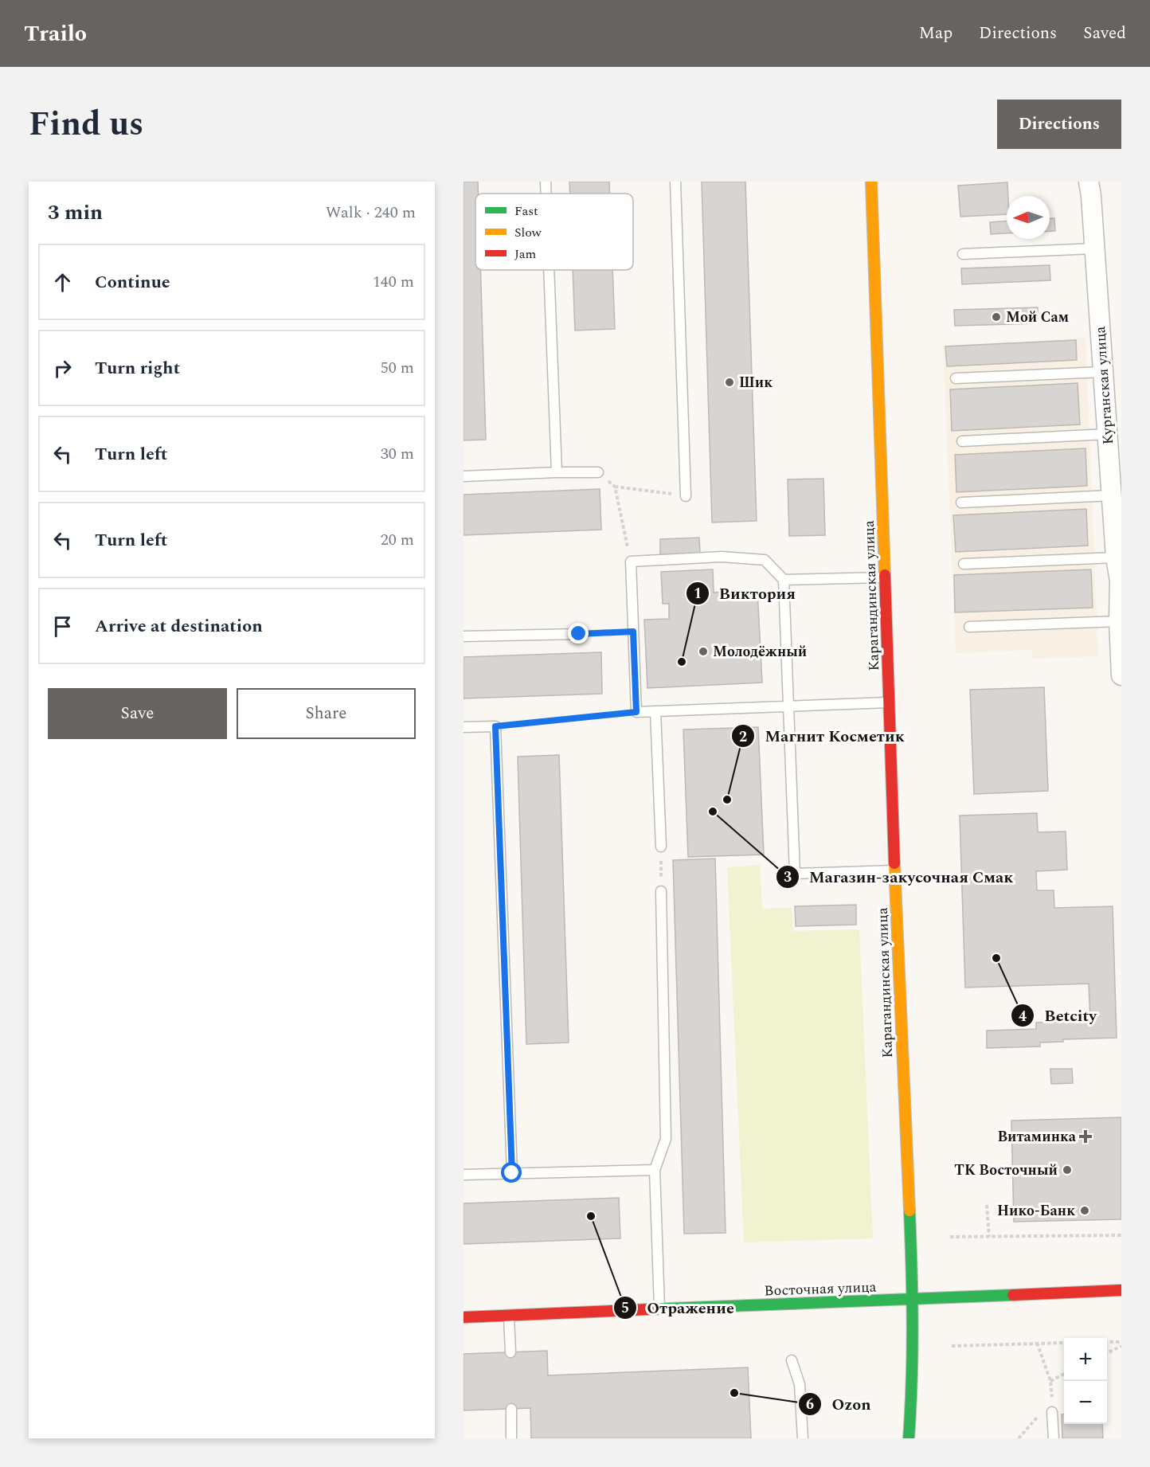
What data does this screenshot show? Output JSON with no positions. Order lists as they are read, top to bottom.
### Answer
{
  "streets": {
    "main road": ["Карагандинская улица", "Восточная улица"],
    "street": ["Курганская улица"]
  },
  "crossings": [
    ["Карагандинская улица", "Восточная улица"]
  ],
  "places": {
    "other": [
      "Мой Cам",
      "Шик",
      "Молодёжный",
      "Виктория",
      "Магнит Косметик",
      "Магазин-закусочная Смак",
      "Betcity",
      "ТК Восточный",
      "Нико-Банк",
      "Отражение",
      "Ozon"
    ],
    "health": ["Витаминка"]
  },
  "legend": ["Fast", "Slow", "Jam"],
  "north": "left",
  "page": {
    "header": "Trailo",
    "nav": ["Map", "Directions", "Saved"],
    "title": "Find us",
    "buttons": [
      "Directions",
      ["Save", "Share"]
    ],
    "heading": ["3 min", "Walk · 240 m"],
    "list": [
      ["Continue", "140 m"],
      ["Turn right", "50 m"],
      ["Turn left", "30 m"],
      ["Turn left", "20 m"],
      "Arrive at destination"
    ],
    "map_buttons": ["+", "−"]
  }
}
